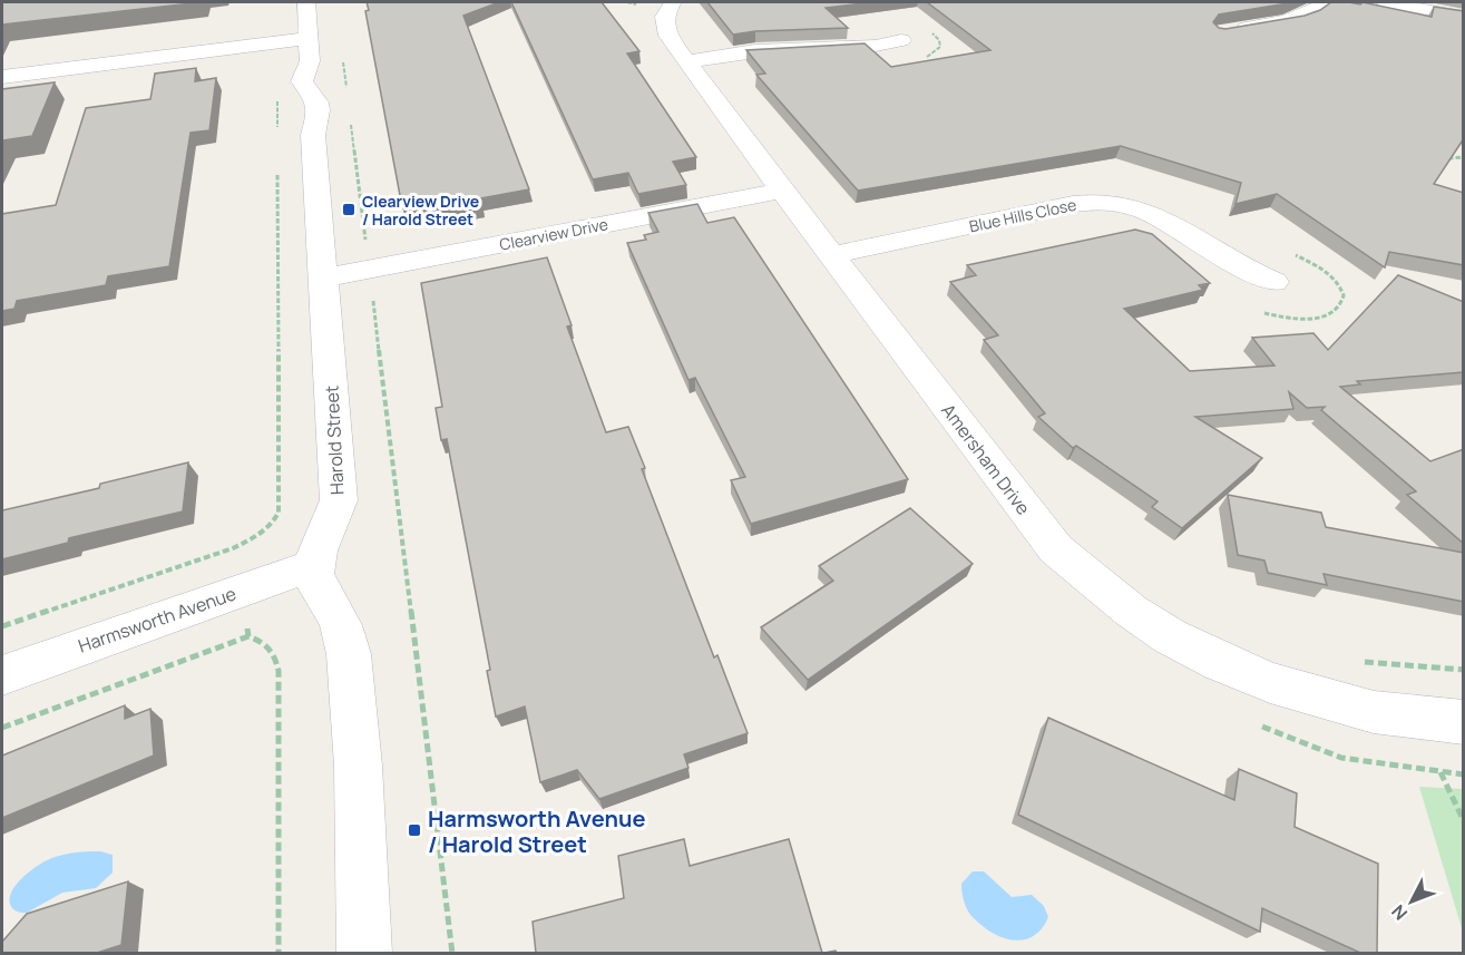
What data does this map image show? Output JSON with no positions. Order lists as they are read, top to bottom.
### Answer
{
  "streets": {
    "street": [
      "Blue Hills Close",
      "Clearview Drive",
      "Harold Street",
      "Amersham Drive",
      "Harmsworth Avenue"
    ]
  },
  "crossings": [
    ["Blue Hills Close", "Amersham Drive"],
    ["Clearview Drive", "Harold Street"],
    ["Clearview Drive", "Amersham Drive"],
    ["Harold Street", "Harmsworth Avenue"]
  ],
  "places": {
    "transit": ["Clearview Drive / Harold Street", "Harmsworth Avenue / Harold Street"]
  },
  "north": "bottom left"
}
